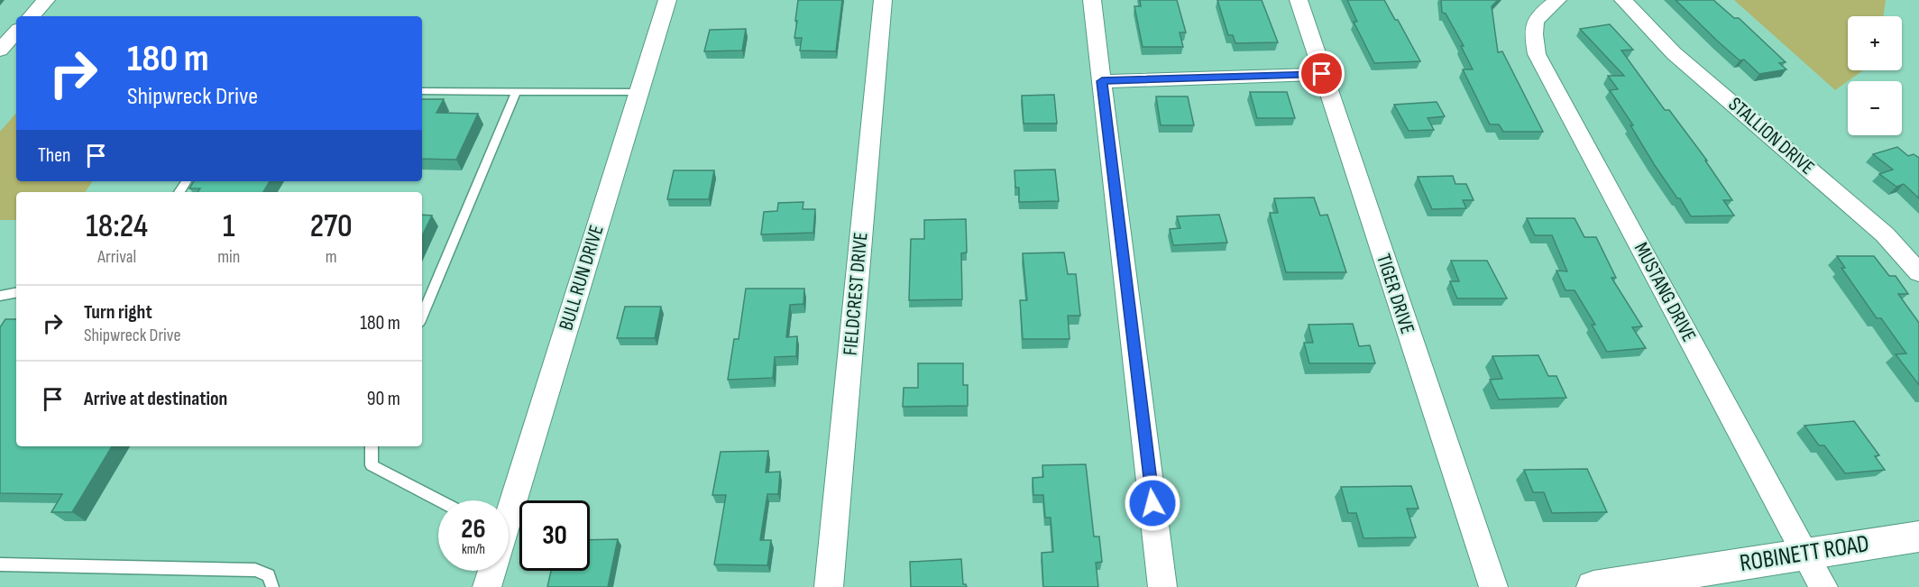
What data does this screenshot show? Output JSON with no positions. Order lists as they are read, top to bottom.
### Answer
{
  "streets": {
    "street": [
      "STALLION DRIVE",
      "BULL RUN DRIVE",
      "MUSTANG DRIVE",
      "FIELDCREST DRIVE",
      "TIGER DRIVE",
      "ROBINETT ROAD"
    ]
  },
  "crossings": [
    ["MUSTANG DRIVE", "ROBINETT ROAD"]
  ],
  "page": {
    "map_buttons": ["+", "−"],
    "turn": ["180 m", "Shipwreck Drive"],
    "then": "Then",
    "eta": [
      "18:24",
      "Arrival",
      "1",
      "min",
      "270",
      "m"
    ],
    "list": [
      {
        "name": "Turn right",
        "note": "Shipwreck Drive",
        "value": "180 m"
      },
      {
        "name": "Arrive at destination",
        "value": "90 m"
      }
    ],
    "speed": "26 km/h",
    "limit": "30"
  }
}
